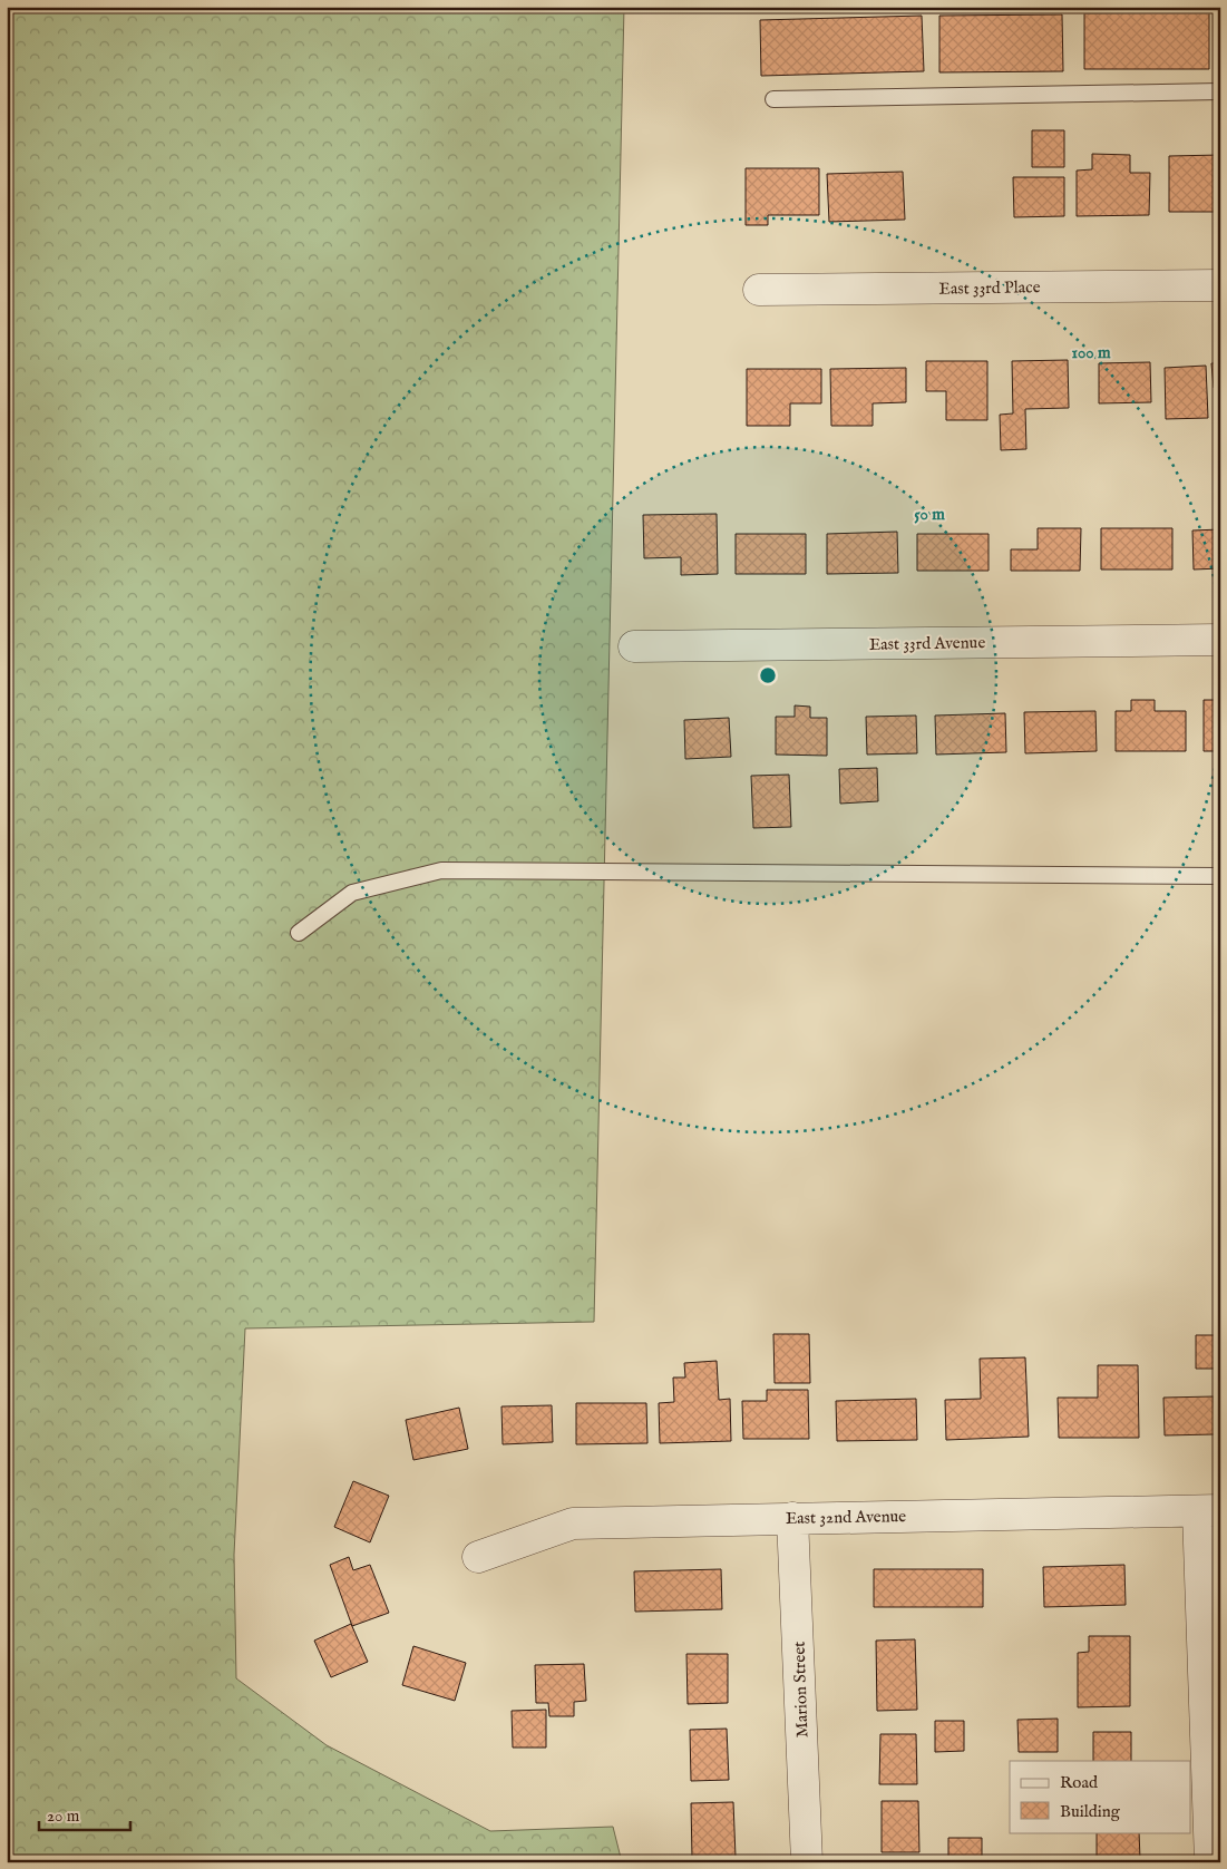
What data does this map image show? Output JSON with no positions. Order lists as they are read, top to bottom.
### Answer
{
  "streets": {
    "street": [
      "East 33rd Place",
      "East 33rd Avenue",
      "East 32nd Avenue",
      "Marion Street"
    ]
  },
  "crossings": [
    ["East 32nd Avenue", "Marion Street"]
  ],
  "legend": ["Road", "Building"],
  "scale_bar": "20 m",
  "rings": ["100 m", "50 m"]
}
